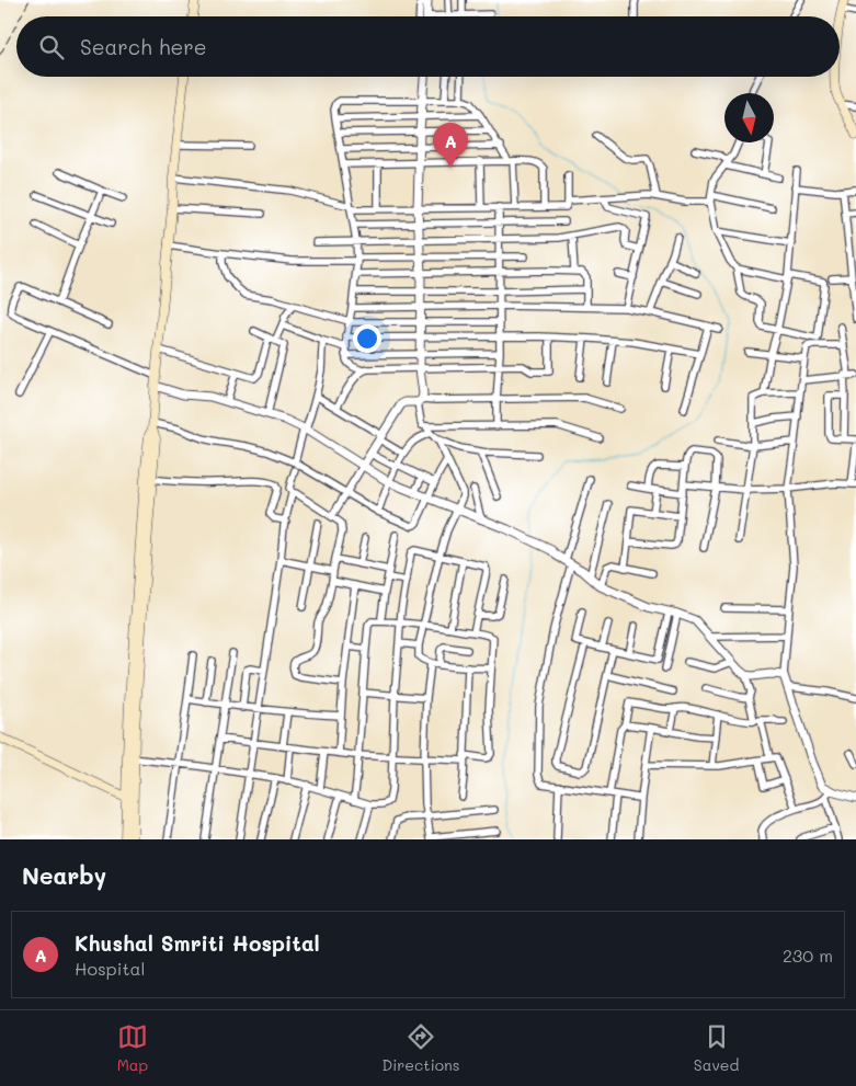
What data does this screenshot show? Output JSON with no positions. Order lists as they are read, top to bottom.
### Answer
{
  "north": "bottom",
  "page": {
    "search": "Search here",
    "pins": "A",
    "heading": "Nearby",
    "list": [
      {
        "mark": "A",
        "name": "Khushal Smriti Hospital",
        "note": "Hospital",
        "value": "230 m"
      }
    ],
    "nav": ["Map", "Directions", "Saved"]
  }
}
